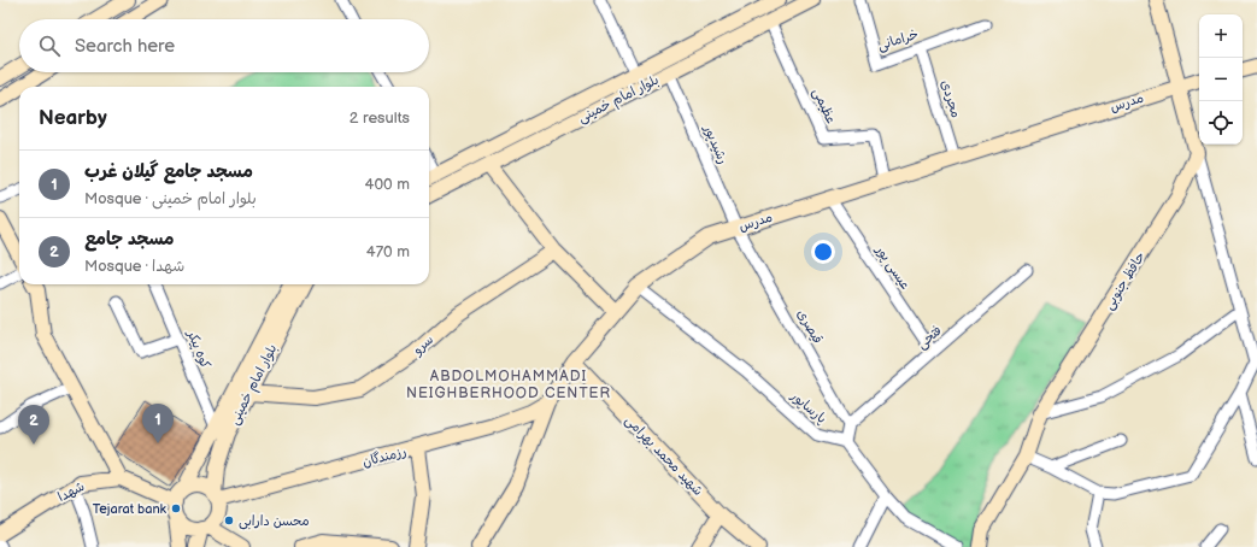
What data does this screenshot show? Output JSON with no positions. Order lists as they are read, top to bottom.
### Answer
{
  "streets": {
    "street": [
      "خرامانی",
      "بلوار امام خمینی",
      "مجردی",
      "مدرس",
      "عظیمی",
      "رشیدپور",
      "عیسی پور",
      "حافظ جنوبی",
      "قیصری",
      "فتحی",
      "سرو",
      "کوه پیکر",
      "پارساپور",
      "شهید محمد بهرامی",
      "رزمندگان",
      "شهدا"
    ]
  },
  "crossings": [
    ["خرامانی", "مجردی"],
    ["بلوار امام خمینی", "عظیمی"],
    ["بلوار امام خمینی", "رشیدپور"],
    ["بلوار امام خمینی", "سرو"],
    ["بلوار امام خمینی", "کوه پیکر"],
    ["بلوار امام خمینی", "رزمندگان"],
    ["مجردی", "مدرس"],
    ["مدرس", "عظیمی"],
    ["مدرس", "رشیدپور"],
    ["مدرس", "عیسی پور"],
    ["مدرس", "قیصری"],
    ["مدرس", "پارساپور"],
    ["مدرس", "شهید محمد بهرامی"],
    ["مدرس", "رزمندگان"],
    ["رشیدپور", "قیصری"],
    ["عیسی پور", "فتحی"],
    ["قیصری", "فتحی"]
  ],
  "districts": ["ABDOLMOHAMMADI NEIGHBERHOOD CENTER"],
  "places": ["Tejarat bank", "محسن دارابی"],
  "page": {
    "map_buttons": ["+", "−"],
    "search": "Search here",
    "heading": ["Nearby", "2 results"],
    "list": [
      {
        "mark": "1",
        "name": "مسجد جامع گیلان غرب",
        "note": "Mosque · بلوار امام خمینی",
        "value": "400 m"
      },
      {
        "mark": "2",
        "name": "مسجد جامع",
        "note": "Mosque · شهدا",
        "value": "470 m"
      }
    ],
    "pins": ["1", "2"]
  }
}
